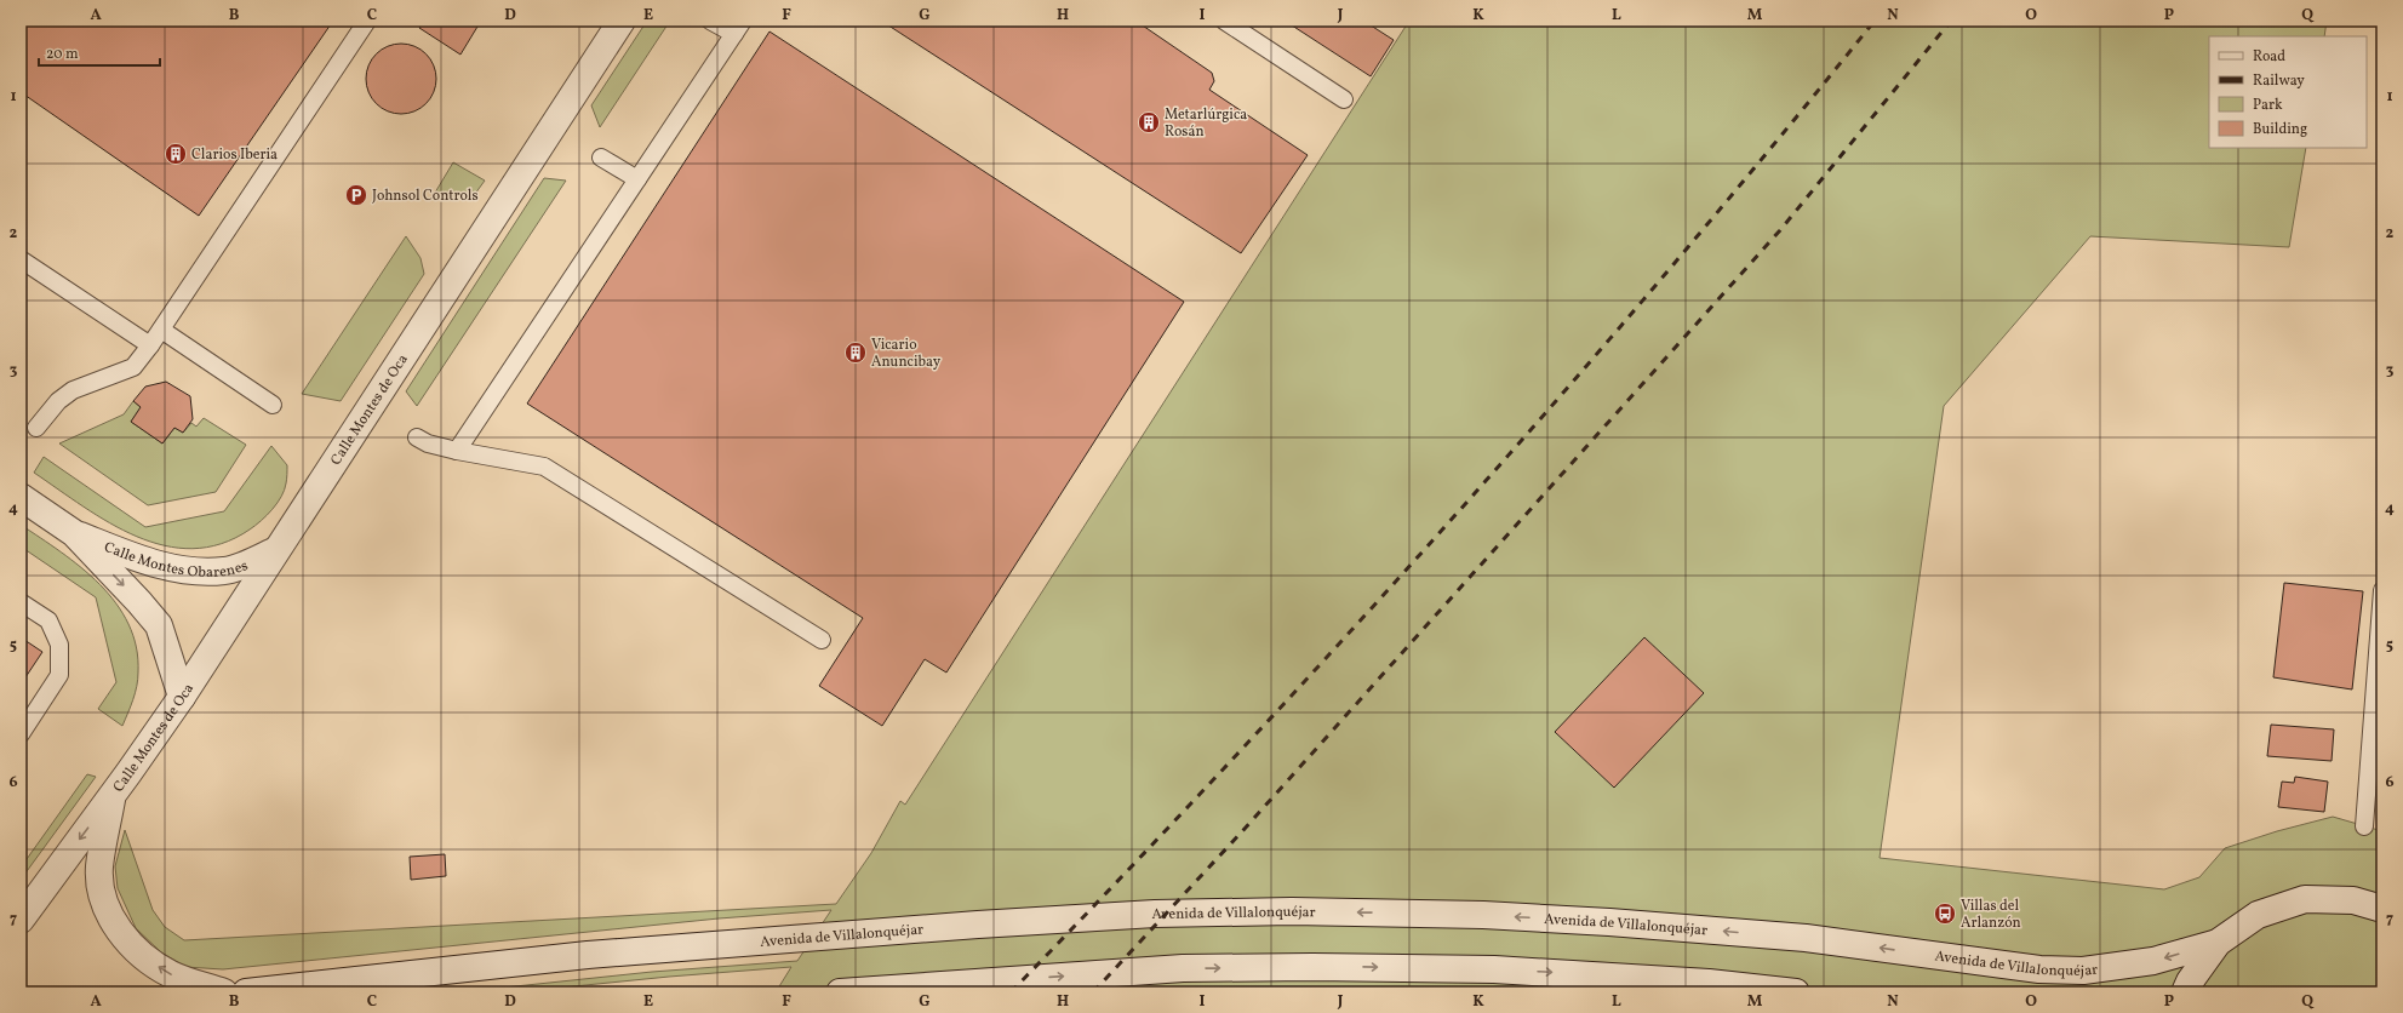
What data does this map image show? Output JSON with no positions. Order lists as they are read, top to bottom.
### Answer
{
  "streets": {
    "street": ["Calle Montes de Oca", "Calle Montes Obarenes", "Avenida de Villalonquéjar"]
  },
  "crossings": [
    ["Calle Montes de Oca", "Calle Montes Obarenes"]
  ],
  "one_way": ["Calle Montes Obarenes"],
  "places": {
    "building": ["Metarlúrgica Rosán", "Clarios Iberia", "Vicario Anuncibay"],
    "parking": ["Johnsol Controls"],
    "bus stop": ["Villas del Arlanzón"]
  },
  "legend": [
    "Road",
    "Railway",
    "Park",
    "Building"
  ],
  "scale_bar": "20 m",
  "grid": {
    "columns": [
      "A",
      "B",
      "C",
      "D",
      "E",
      "F",
      "G",
      "H",
      "I",
      "J",
      "K",
      "L",
      "M",
      "N",
      "O",
      "P",
      "Q"
    ],
    "rows": [
      "1",
      "2",
      "3",
      "4",
      "5",
      "6",
      "7"
    ]
  }
}
